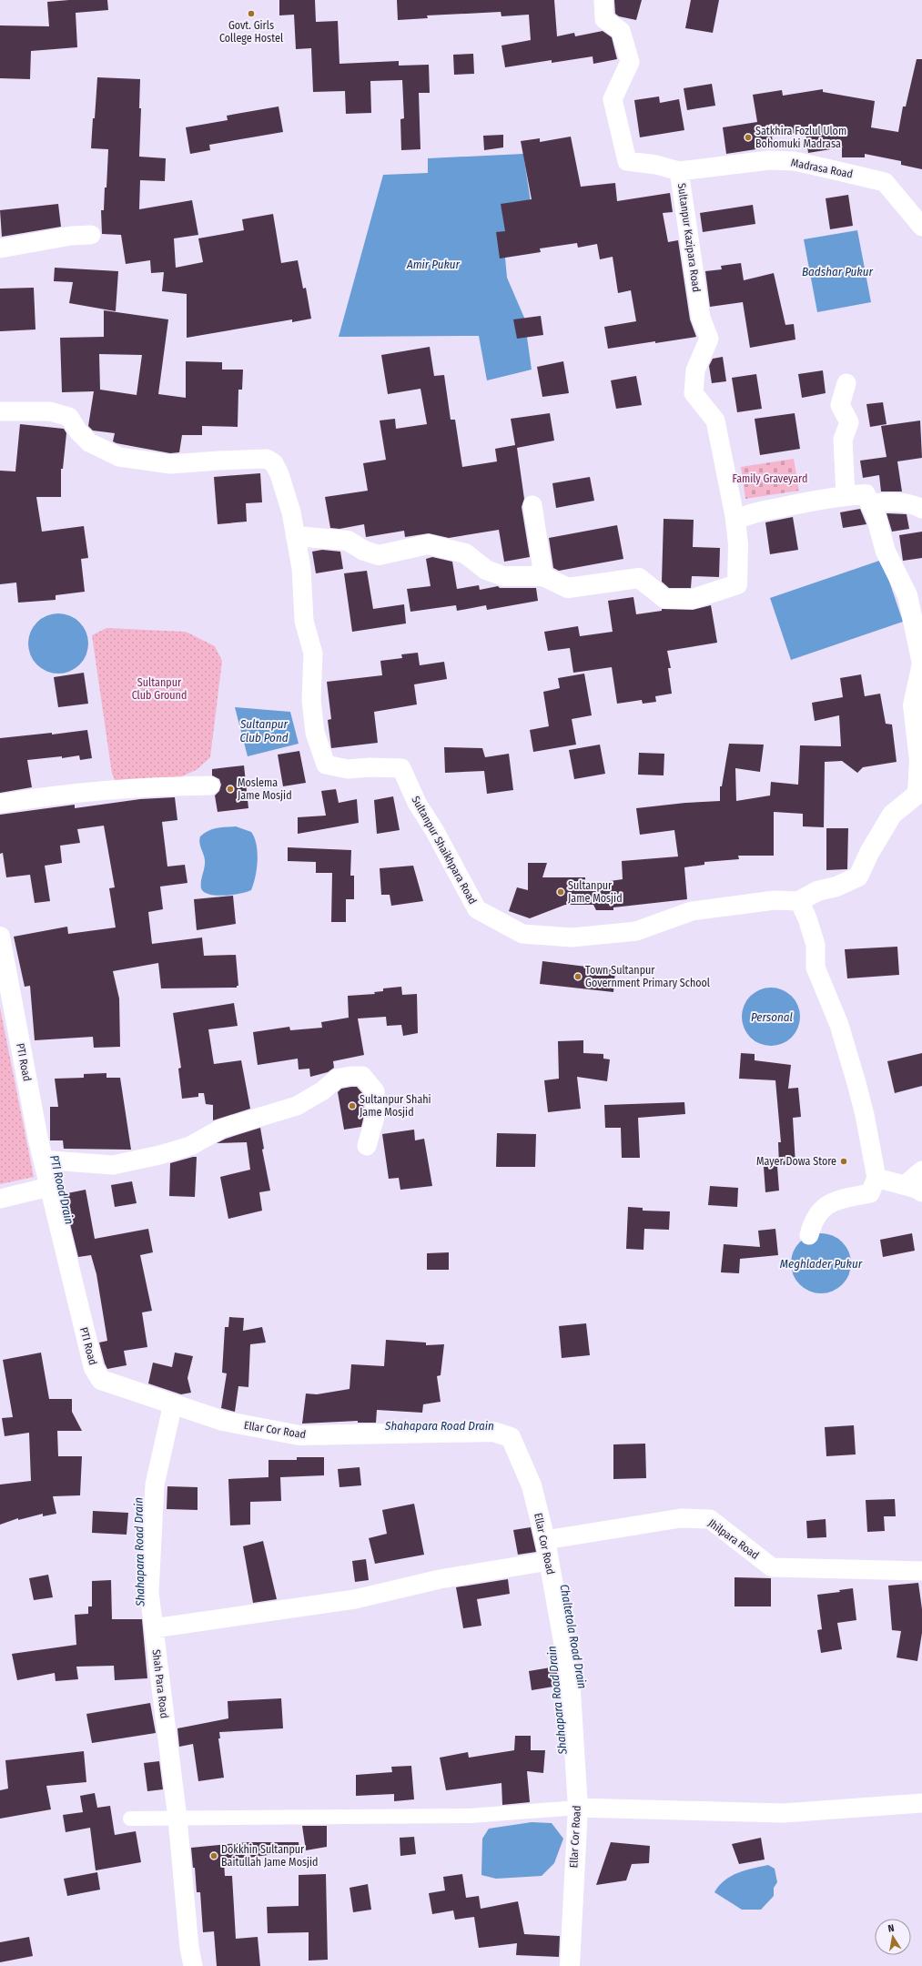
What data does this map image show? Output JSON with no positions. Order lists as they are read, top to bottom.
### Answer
{
  "streets": {
    "main road": ["PTI Road", "Ellar Cor Road"],
    "street": [
      "Madrasa Road",
      "Sultanpur Kazipara Road",
      "Sultanpur Shaikhpara Road",
      "Jhilpara Road",
      "Shah Para Road"
    ]
  },
  "crossings": [
    ["Madrasa Road", "Sultanpur Kazipara Road"],
    ["PTI Road", "Ellar Cor Road"],
    ["PTI Road", "Shah Para Road"],
    ["Ellar Cor Road", "Jhilpara Road"]
  ],
  "water": [
    "Amir Pukur",
    "Badshar Pukur",
    "Sultanpur Club Pond",
    "Personal",
    "PTI Road Drain",
    "Meghlader Pukur",
    "Shahapara Road Drain",
    "Chaltetola Road Drain"
  ],
  "parks": ["Family Graveyard", "Sultanpur Club Ground"],
  "places": [
    "Govt. Girls College Hostel",
    "Satkhira Fozlul Ulom Bohomuki Madrasa",
    "Moslema Jame Mosjid",
    "Sultanpur Jame Mosjid",
    "Town Sultanpur Government Primary School",
    "Sultanpur Shahi Jame Mosjid",
    "Mayer Dowa Store",
    "Dokkhin Sultanpur Baitullah Jame Mosjid"
  ],
  "north": "top"
}
